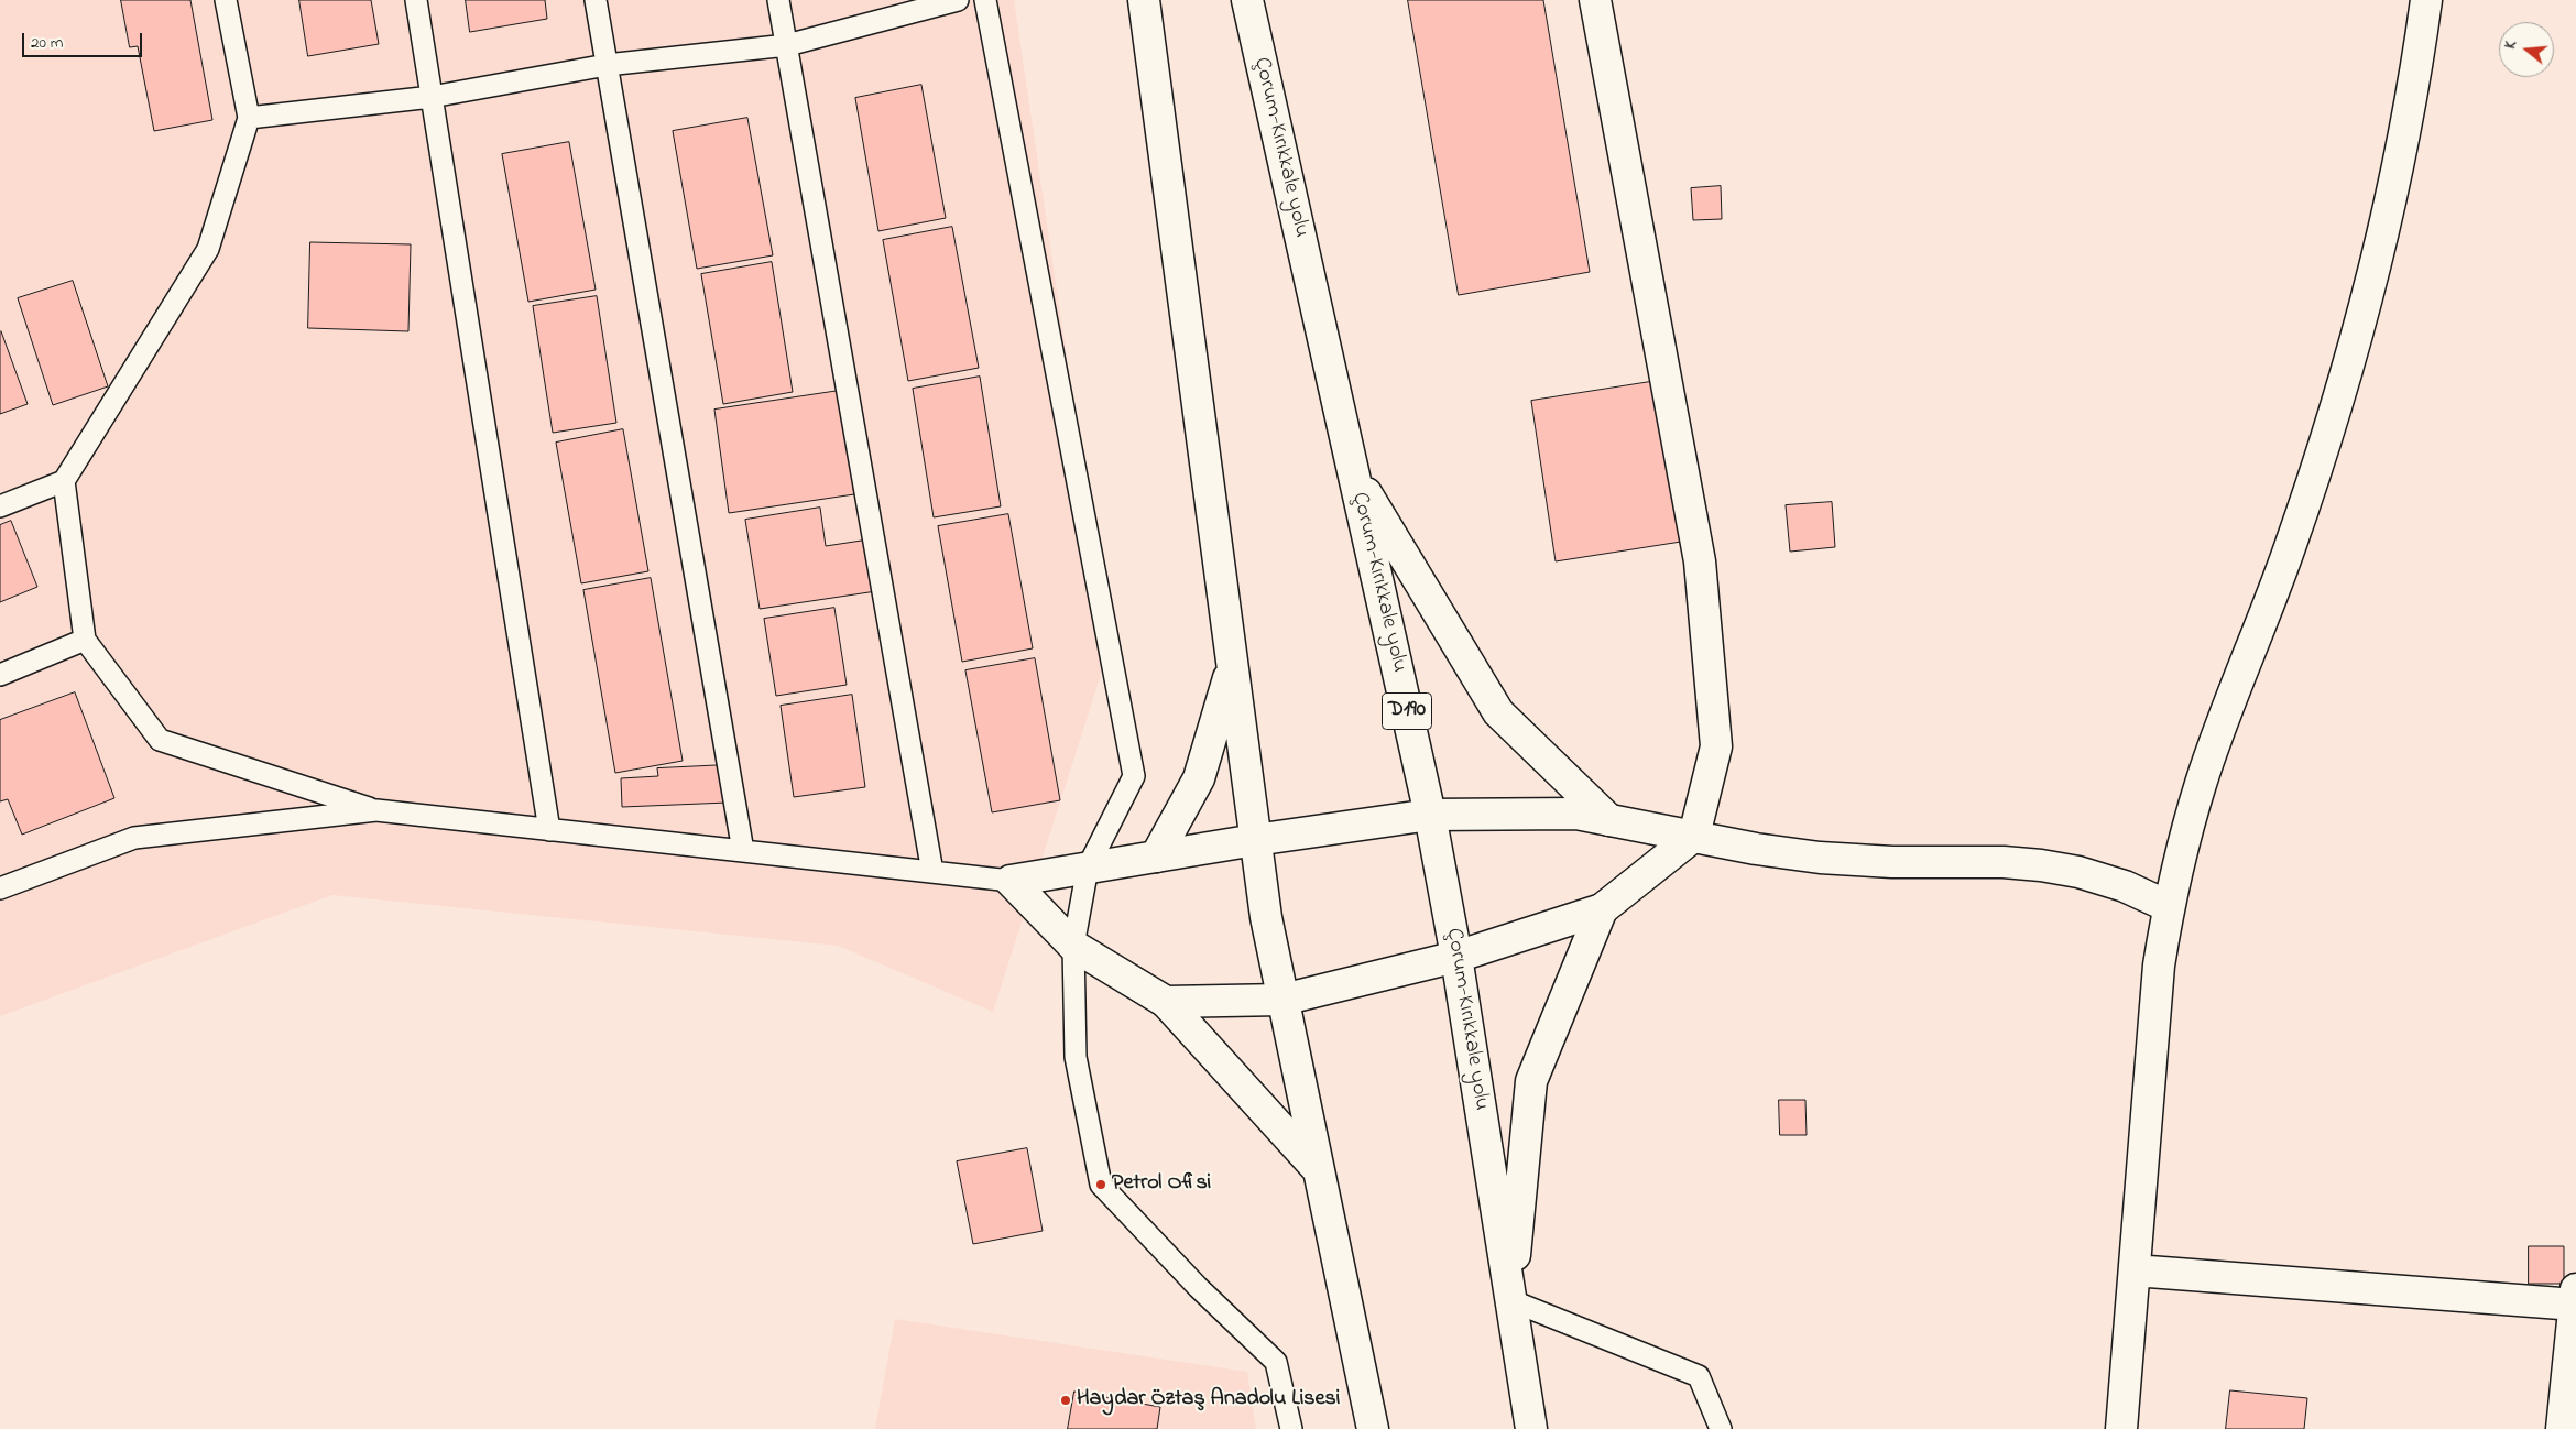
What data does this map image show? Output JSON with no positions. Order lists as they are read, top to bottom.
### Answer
{
  "streets": {
    "main road": ["Çorum-Kırıkkale yolu", "D190"]
  },
  "places": ["Petrol Ofisi", "Haydar Öztaş Anadolu Lisesi"],
  "scale_bar": "20 m",
  "north": "left"
}
